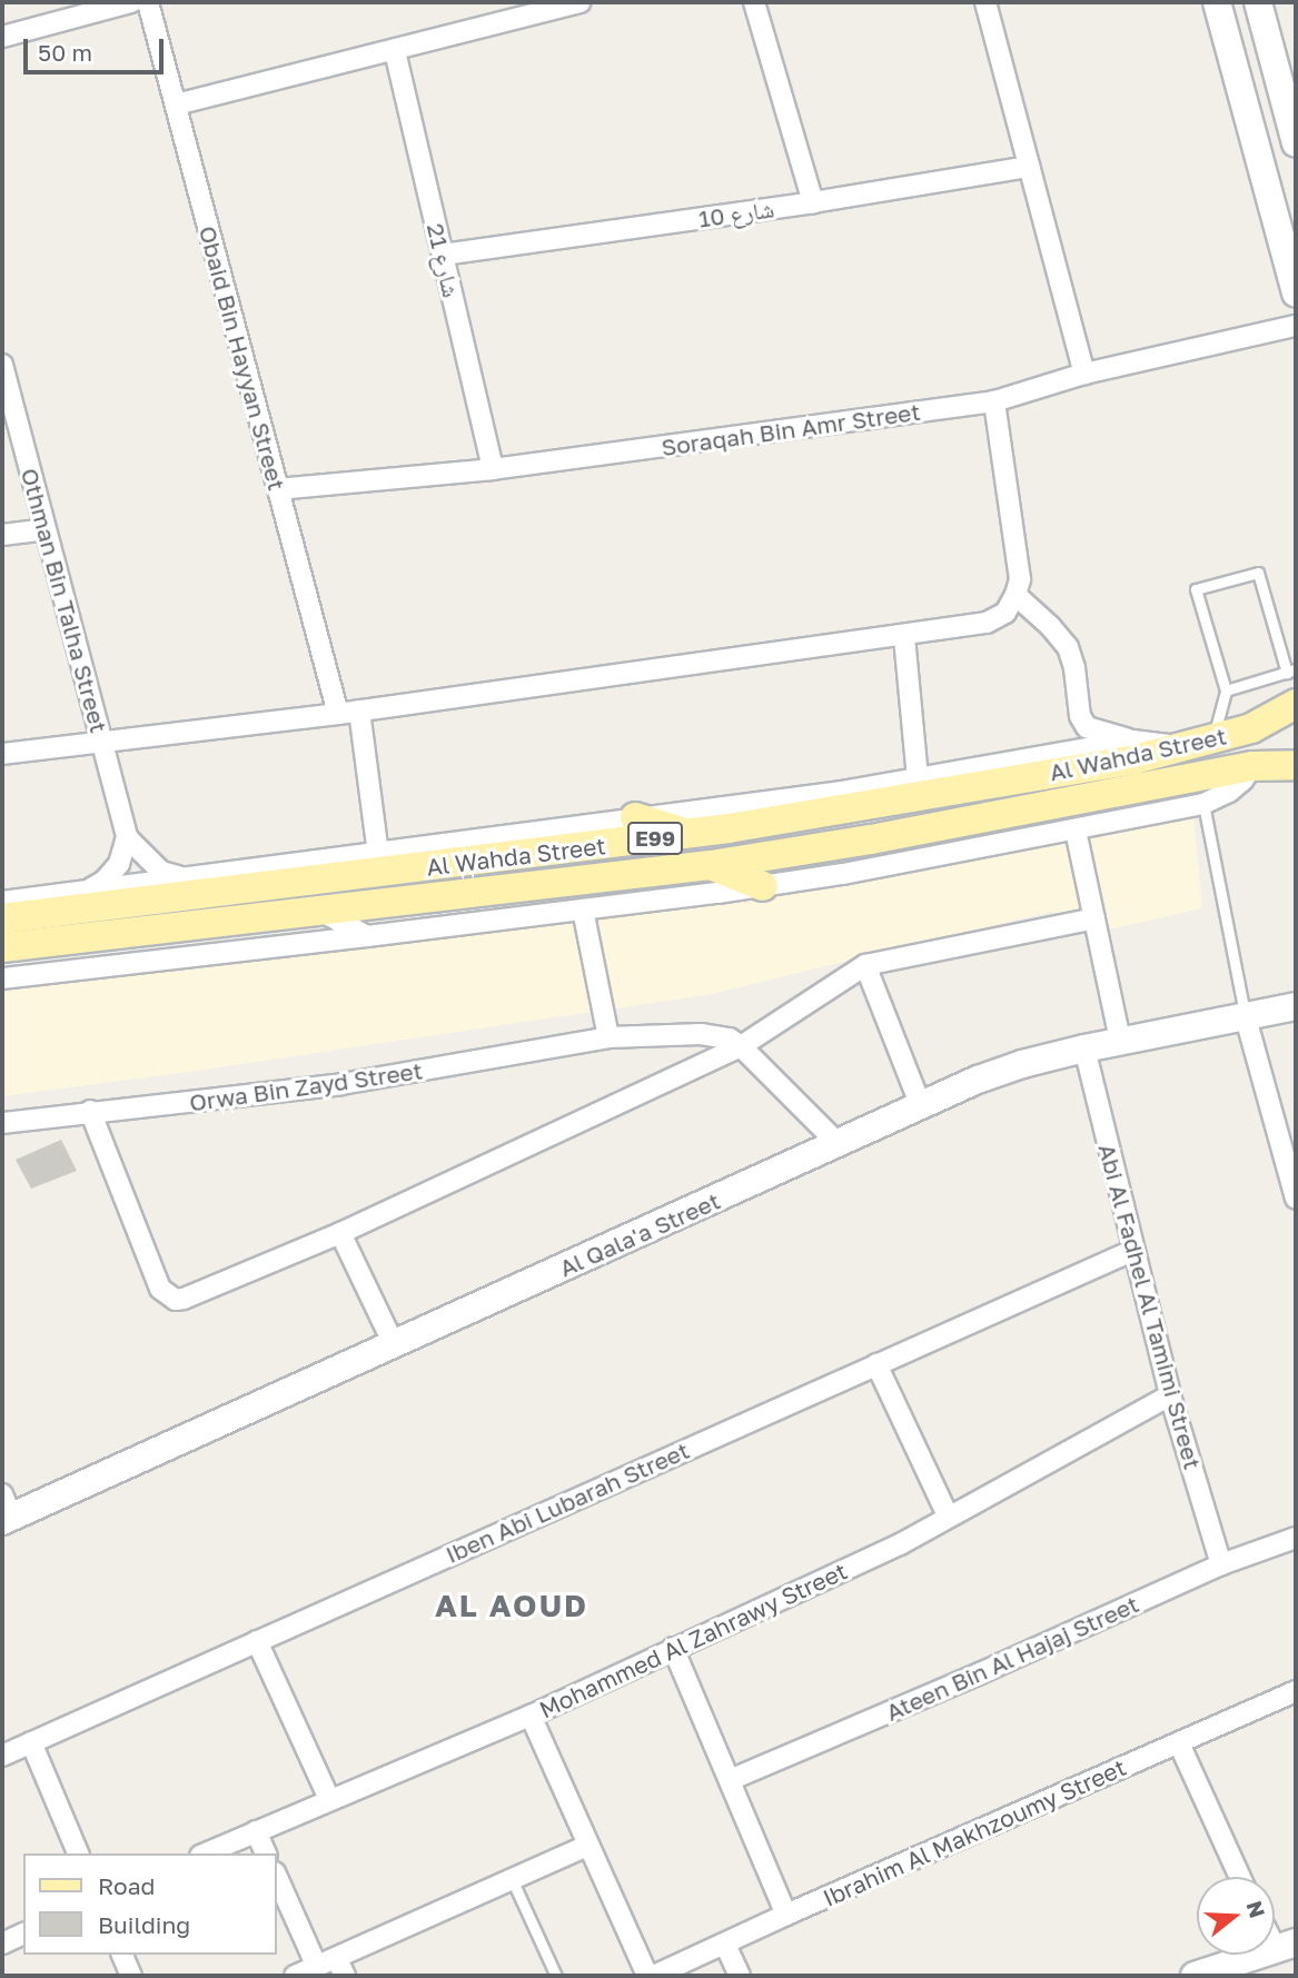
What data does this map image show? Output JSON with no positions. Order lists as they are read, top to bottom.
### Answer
{
  "streets": {
    "main road": ["Al Wahda Street", "E99"],
    "street": [
      "شارع 10",
      "شارع 21",
      "Obaid Bin Hayyan Street",
      "Soraqah Bin Amr Street",
      "Othman Bin Talha Street",
      "Orwa Bin Zayd Street",
      "Al Qala'a Street",
      "Abi Al Fadhel Al Tamimi Street",
      "Iben Abi Lubarah Street",
      "Mohammed Al Zahrawy Street",
      "Ateen Bin Al Hajaj Street",
      "Ibrahim Al Makhzoumy Street"
    ]
  },
  "crossings": [
    ["شارع 10", "شارع 21"],
    ["شارع 21", "Soraqah Bin Amr Street"],
    ["Obaid Bin Hayyan Street", "Soraqah Bin Amr Street"],
    ["Al Qala'a Street", "Abi Al Fadhel Al Tamimi Street"],
    ["Abi Al Fadhel Al Tamimi Street", "Iben Abi Lubarah Street"],
    ["Abi Al Fadhel Al Tamimi Street", "Mohammed Al Zahrawy Street"],
    ["Abi Al Fadhel Al Tamimi Street", "Ateen Bin Al Hajaj Street"]
  ],
  "districts": ["AL AOUD"],
  "legend": ["Road", "Building"],
  "scale_bar": "50 m",
  "north": "right"
}
